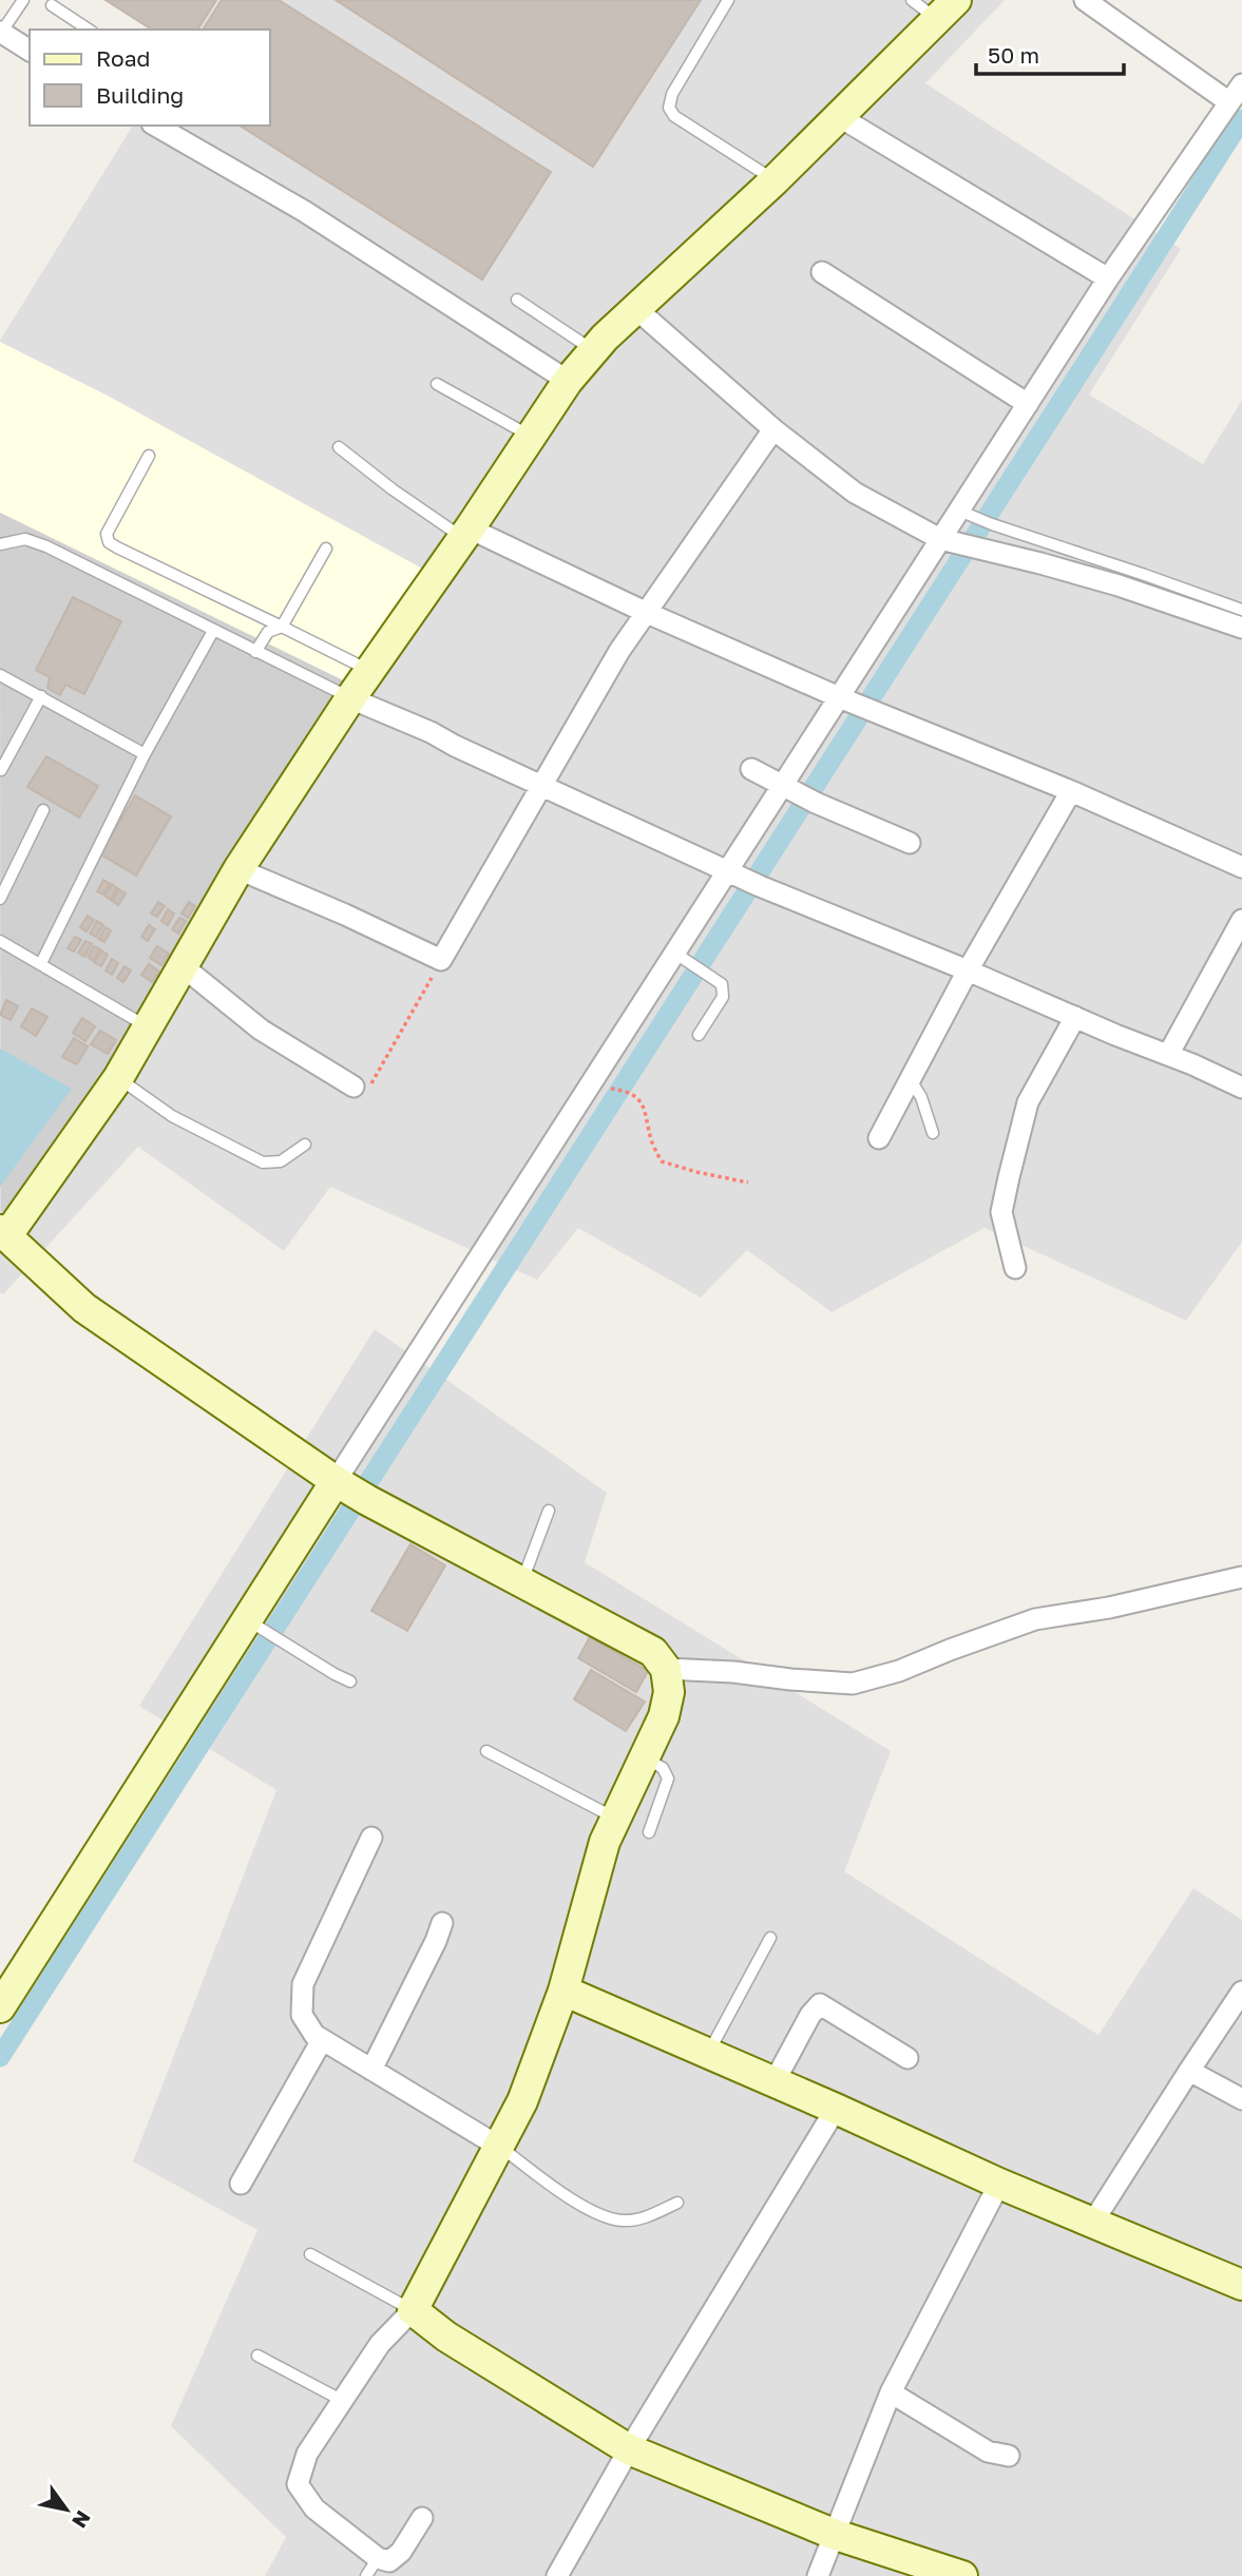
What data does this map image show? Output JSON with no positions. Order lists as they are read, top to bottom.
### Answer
{
  "legend": ["Road", "Building"],
  "scale_bar": "50 m",
  "north": "bottom right"
}
